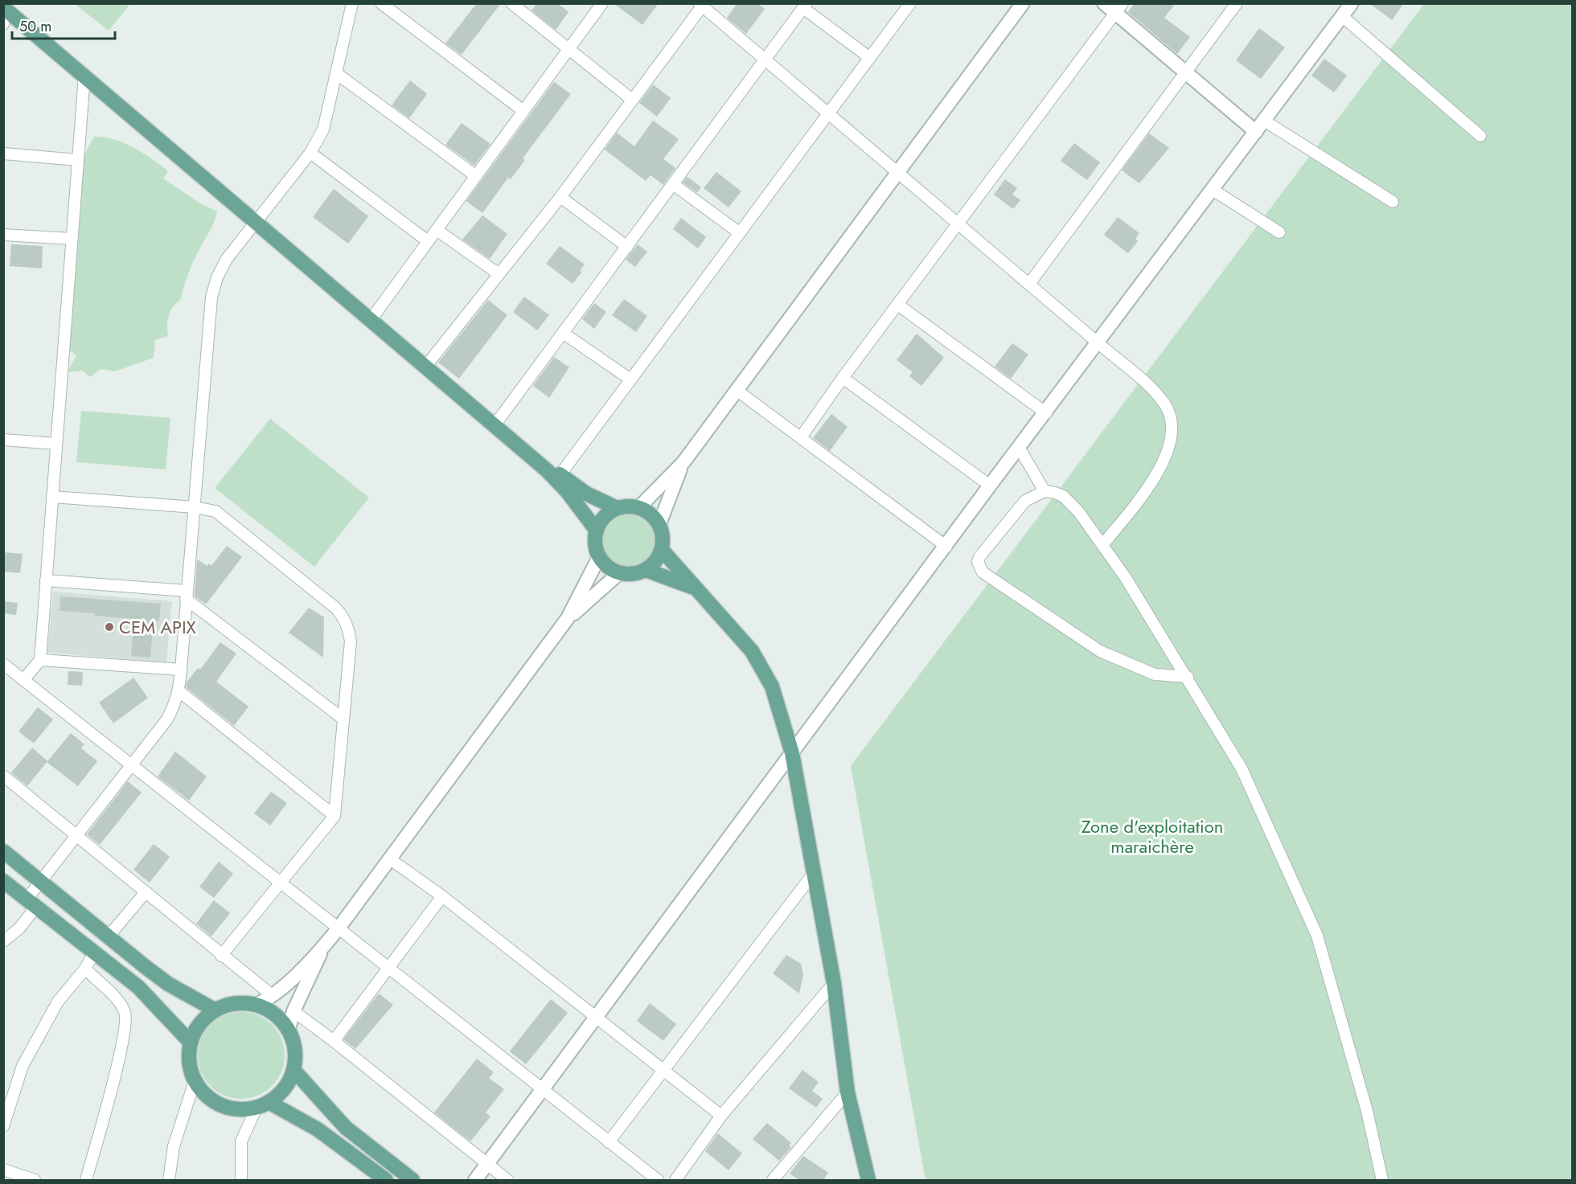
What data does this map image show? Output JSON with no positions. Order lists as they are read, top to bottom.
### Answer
{
  "parks": ["Zone d'exploitation maraichère"],
  "places": ["CEM APIX"],
  "scale_bar": "50 m"
}
